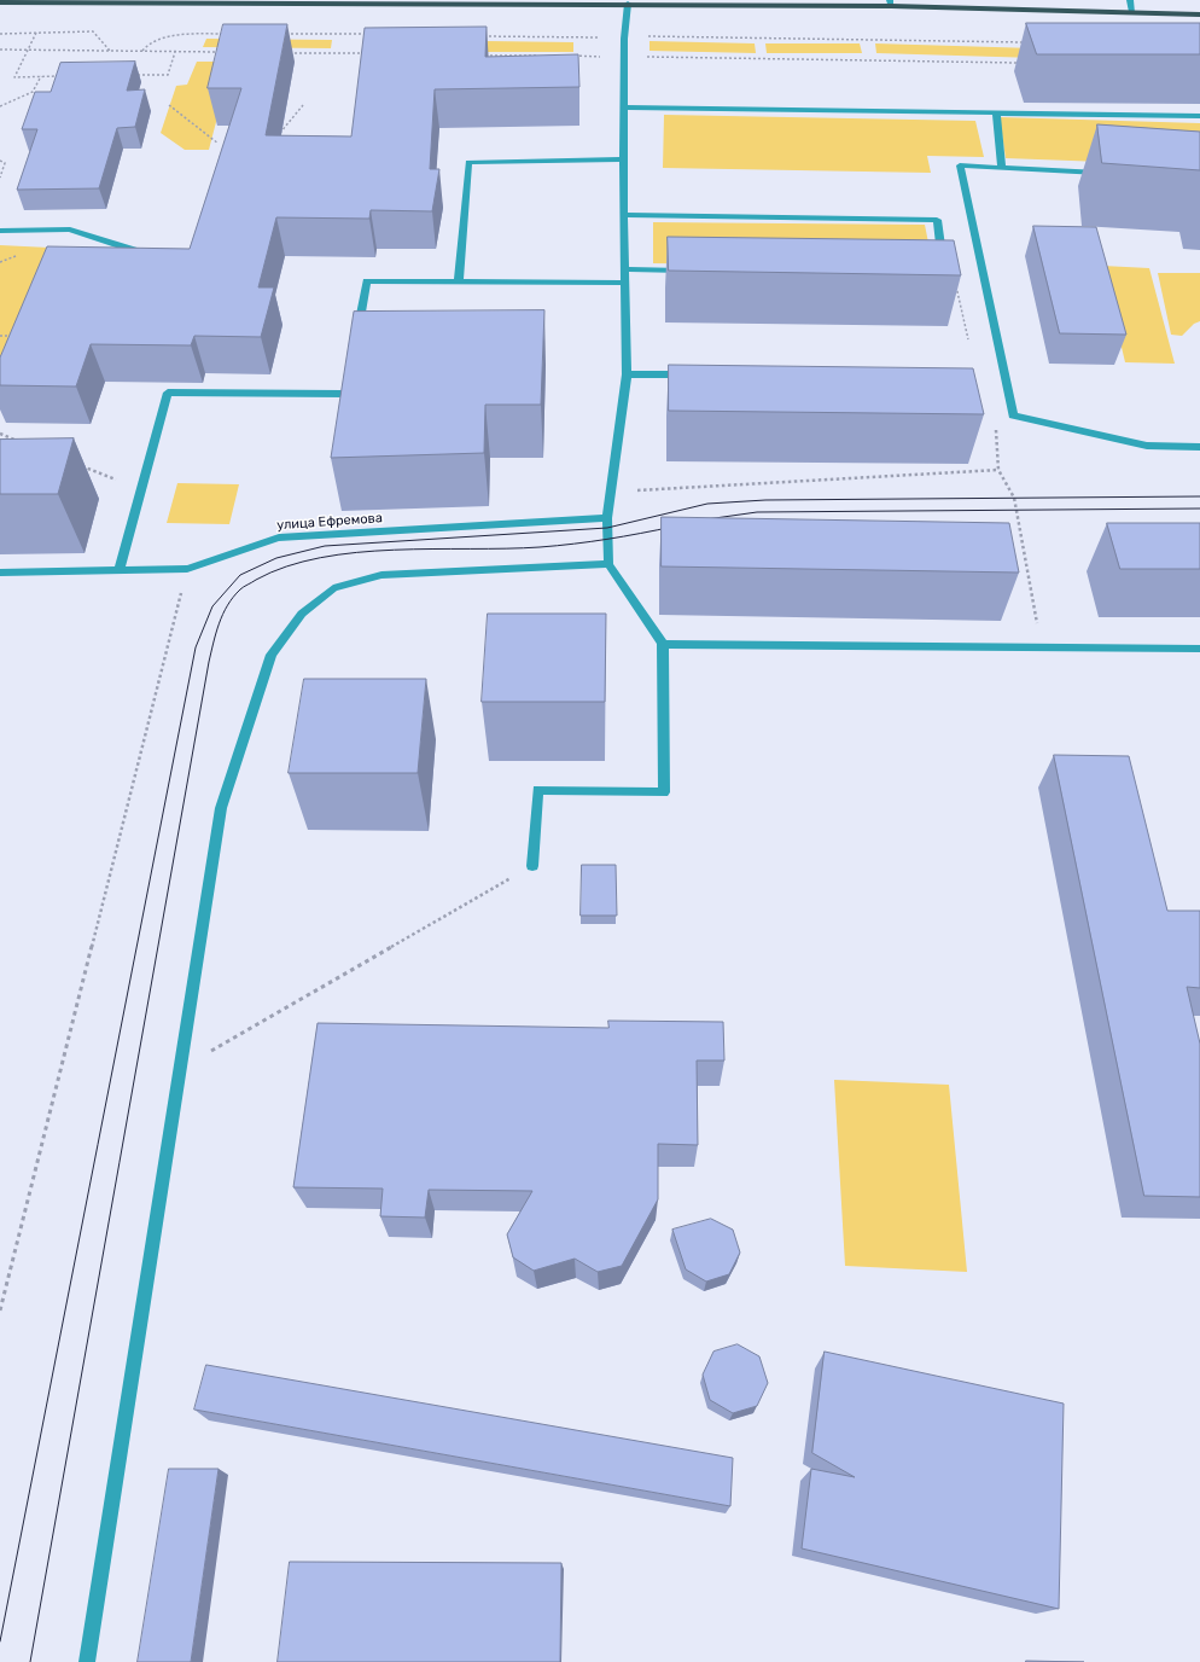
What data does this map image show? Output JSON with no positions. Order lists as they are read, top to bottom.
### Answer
{
  "streets": {
    "street": ["улица Ефремова"]
  }
}
